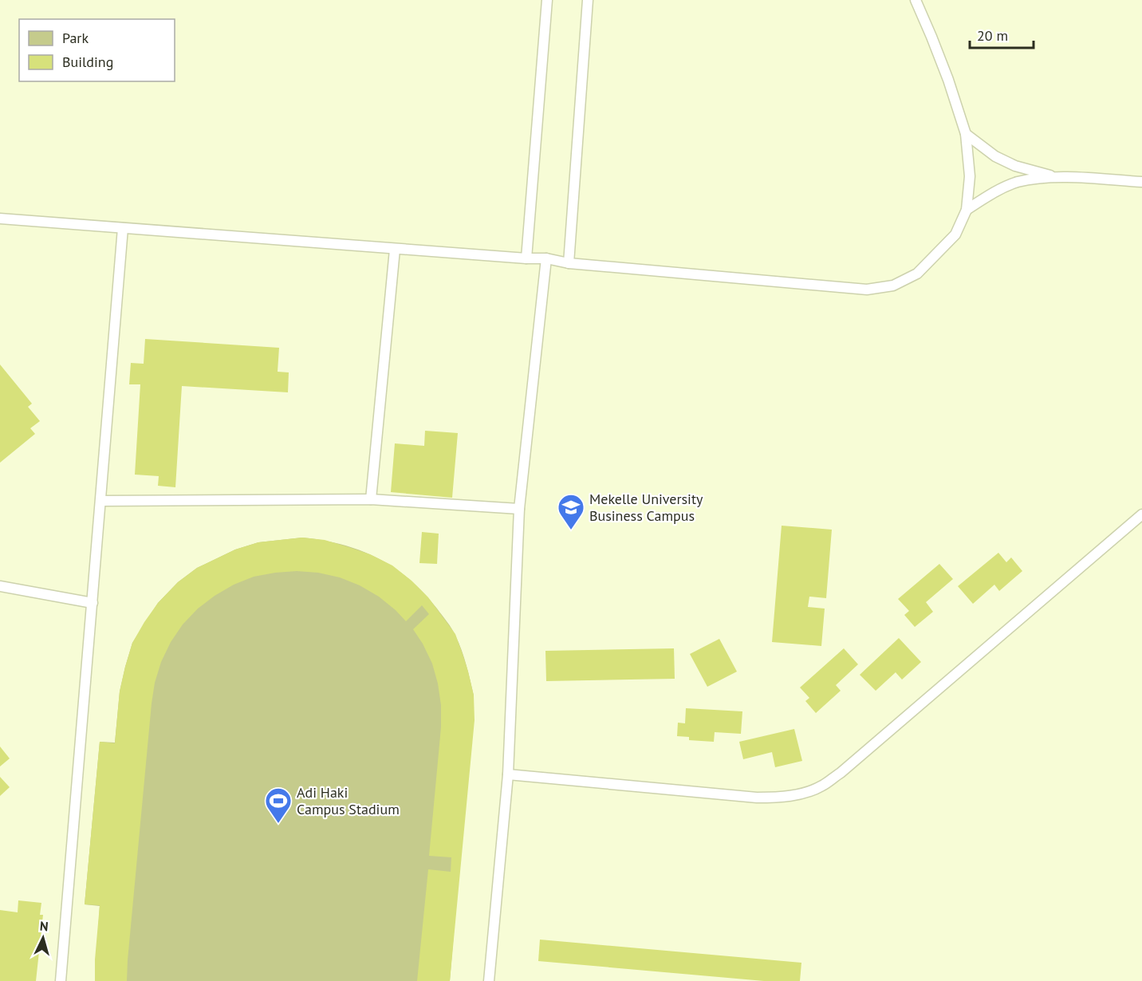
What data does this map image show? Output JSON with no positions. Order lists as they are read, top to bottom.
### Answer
{
  "places": {
    "school or university": ["Mekelle University Business Campus"],
    "sports": ["Adi Haki Campus Stadium"]
  },
  "legend": ["Park", "Building"],
  "scale_bar": "20 m",
  "north": "top"
}
